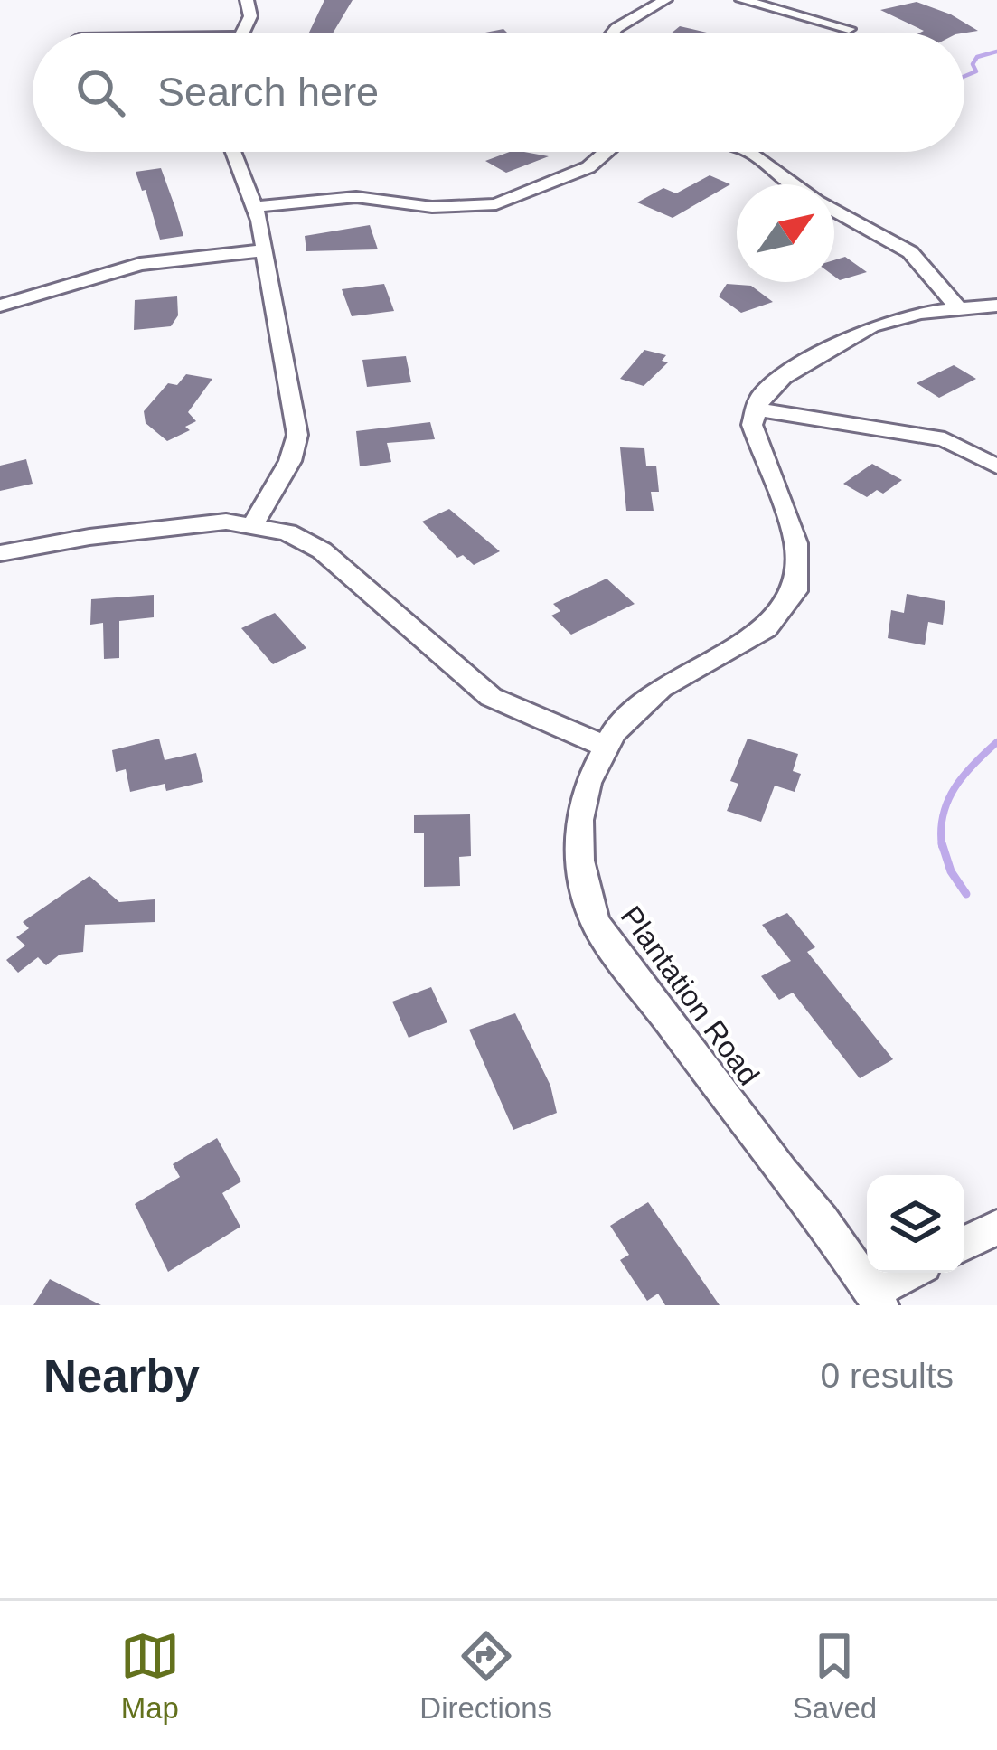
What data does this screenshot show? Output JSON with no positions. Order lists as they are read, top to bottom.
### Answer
{
  "streets": {
    "street": ["Plantation Road"]
  },
  "north": "top right",
  "page": {
    "search": "Search here",
    "heading": ["Nearby", "0 results"],
    "nav": ["Map", "Directions", "Saved"]
  }
}
